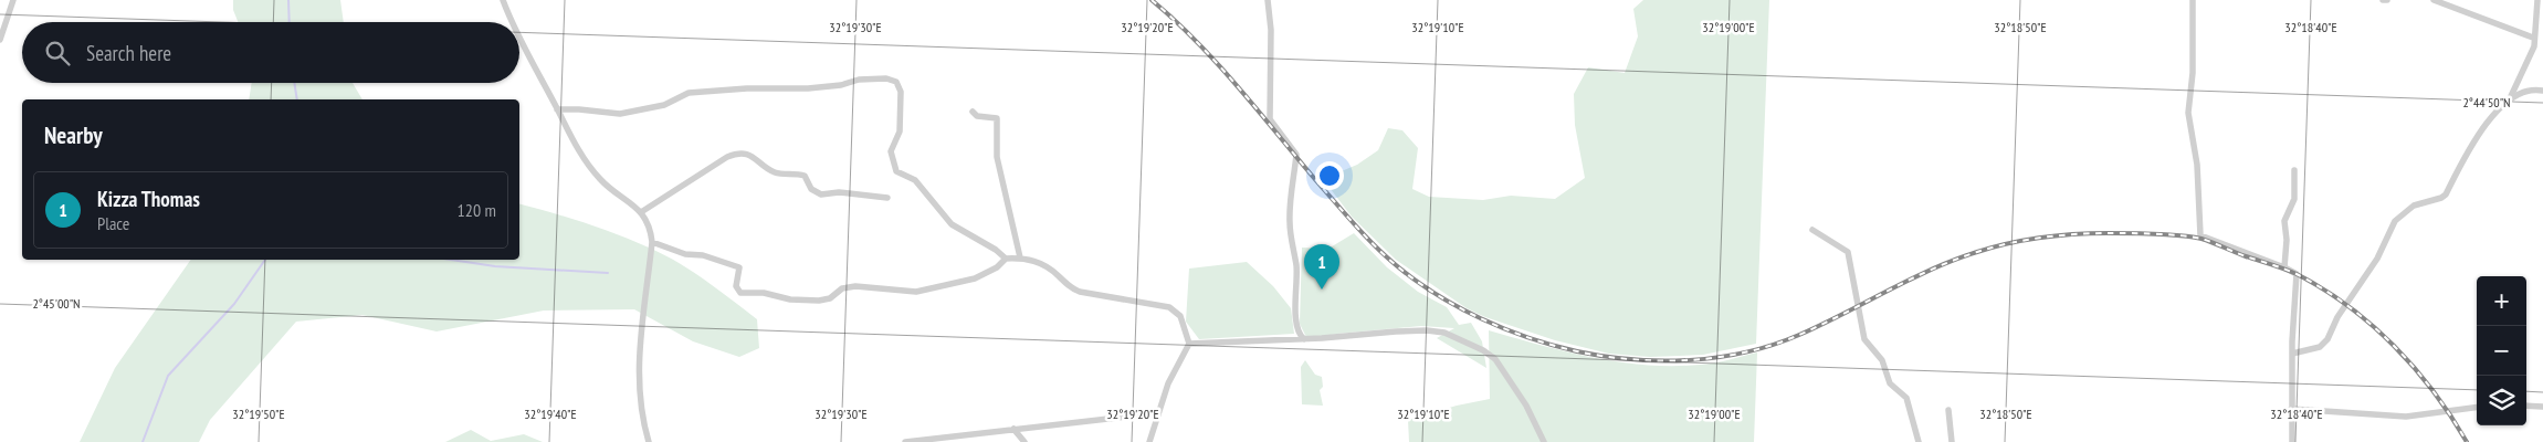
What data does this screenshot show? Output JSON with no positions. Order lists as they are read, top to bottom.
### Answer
{
  "page": {
    "search": "Search here",
    "heading": "Nearby",
    "list": [
      {
        "mark": "1",
        "name": "Kizza Thomas",
        "note": "Place",
        "value": "120 m"
      }
    ],
    "pins": "1",
    "map_buttons": ["+", "−"]
  },
  "coordinates": [
    "32°19'30\"E",
    "32°19'20\"E",
    "32°19'10\"E",
    "32°19'00\"E",
    "32°18'50\"E",
    "32°18'40\"E",
    "2°44'50\"N",
    "2°45'00\"N",
    "32°19'50\"E",
    "32°19'40\"E"
  ]
}
